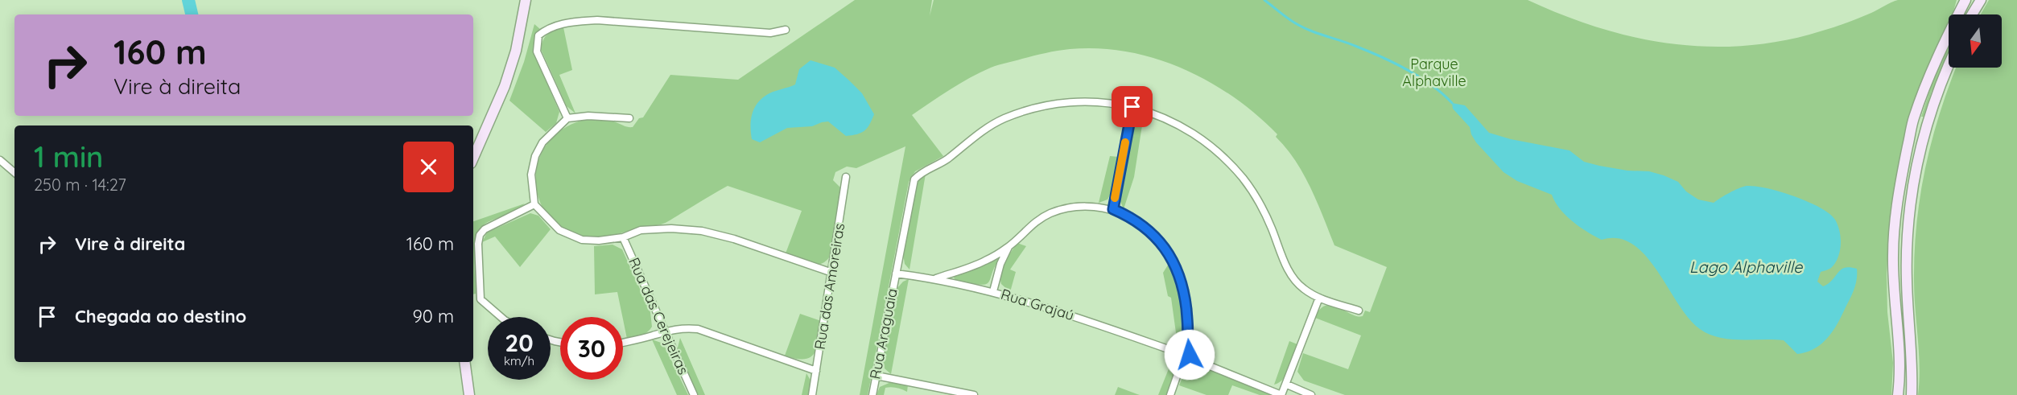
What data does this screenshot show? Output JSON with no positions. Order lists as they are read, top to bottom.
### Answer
{
  "streets": {
    "street": [
      "Rua das Amoreiras",
      "Rua Grajaú",
      "Rua das Cerejeiras",
      "Rua Araguaia"
    ]
  },
  "crossings": [
    ["Rua Grajaú", "Rua Araguaia"]
  ],
  "water": ["Lago Alphaville"],
  "parks": ["Parque Alphaville"],
  "north": "bottom",
  "page": {
    "turn": ["160 m", "Vire à direita"],
    "heading": ["1 min", "250 m · 14:27"],
    "list": [
      {
        "name": "Vire à direita",
        "value": "160 m"
      },
      {
        "name": "Chegada ao destino",
        "value": "90 m"
      }
    ],
    "speed": "20 km/h",
    "limit": "30"
  }
}
